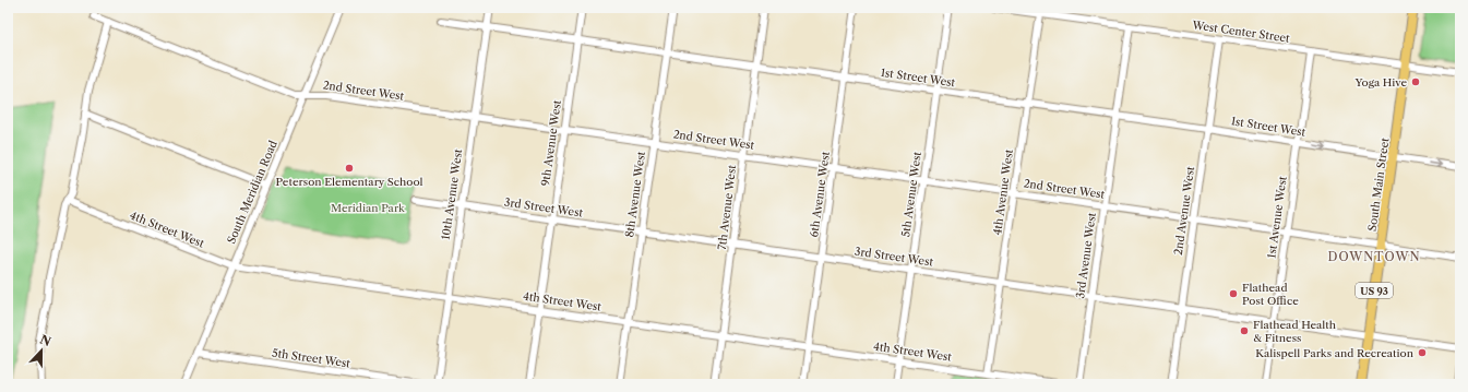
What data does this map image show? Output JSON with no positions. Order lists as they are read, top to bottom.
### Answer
{
  "streets": {
    "main road": ["South Main Street", "US 93"],
    "street": [
      "West Center Street",
      "1st Street West",
      "2nd Street West",
      "9th Avenue West",
      "South Meridian Road",
      "4th Avenue West",
      "10th Avenue West",
      "8th Avenue West",
      "6th Avenue West",
      "5th Avenue West",
      "3rd Street West",
      "7th Avenue West",
      "2nd Avenue West",
      "1st Avenue West",
      "4th Street West",
      "3rd Avenue West",
      "5th Street West"
    ]
  },
  "crossings": [
    ["West Center Street", "South Main Street"],
    ["West Center Street", "4th Avenue West"],
    ["West Center Street", "2nd Avenue West"],
    ["West Center Street", "1st Avenue West"],
    ["West Center Street", "3rd Avenue West"],
    ["West Center Street", "US 93"],
    ["1st Street West", "9th Avenue West"],
    ["1st Street West", "South Main Street"],
    ["1st Street West", "4th Avenue West"],
    ["1st Street West", "10th Avenue West"],
    ["1st Street West", "8th Avenue West"],
    ["1st Street West", "6th Avenue West"],
    ["1st Street West", "5th Avenue West"],
    ["1st Street West", "7th Avenue West"],
    ["1st Street West", "2nd Avenue West"],
    ["1st Street West", "1st Avenue West"],
    ["1st Street West", "3rd Avenue West"],
    ["2nd Street West", "9th Avenue West"],
    ["2nd Street West", "South Main Street"],
    ["2nd Street West", "South Meridian Road"],
    ["2nd Street West", "4th Avenue West"],
    ["2nd Street West", "10th Avenue West"],
    ["2nd Street West", "8th Avenue West"],
    ["2nd Street West", "6th Avenue West"],
    ["2nd Street West", "5th Avenue West"],
    ["2nd Street West", "7th Avenue West"],
    ["2nd Street West", "2nd Avenue West"],
    ["2nd Street West", "1st Avenue West"],
    ["2nd Street West", "3rd Avenue West"],
    ["9th Avenue West", "3rd Street West"],
    ["9th Avenue West", "4th Street West"],
    ["South Main Street", "3rd Street West"],
    ["South Main Street", "US 93"],
    ["South Meridian Road", "4th Street West"],
    ["South Meridian Road", "5th Street West"],
    ["4th Avenue West", "3rd Street West"],
    ["4th Avenue West", "4th Street West"],
    ["10th Avenue West", "3rd Street West"],
    ["10th Avenue West", "4th Street West"],
    ["8th Avenue West", "3rd Street West"],
    ["8th Avenue West", "4th Street West"],
    ["6th Avenue West", "3rd Street West"],
    ["6th Avenue West", "4th Street West"],
    ["5th Avenue West", "3rd Street West"],
    ["5th Avenue West", "4th Street West"],
    ["3rd Street West", "7th Avenue West"],
    ["3rd Street West", "2nd Avenue West"],
    ["3rd Street West", "1st Avenue West"],
    ["3rd Street West", "3rd Avenue West"],
    ["7th Avenue West", "4th Street West"]
  ],
  "districts": ["DOWNTOWN"],
  "parks": ["Meridian Park"],
  "places": [
    "Yoga Hive",
    "Peterson Elementary School",
    "Flathead Post Office",
    "Flathead Health & Fitness",
    "Kalispell Parks and Recreation"
  ],
  "north": "top"
}
